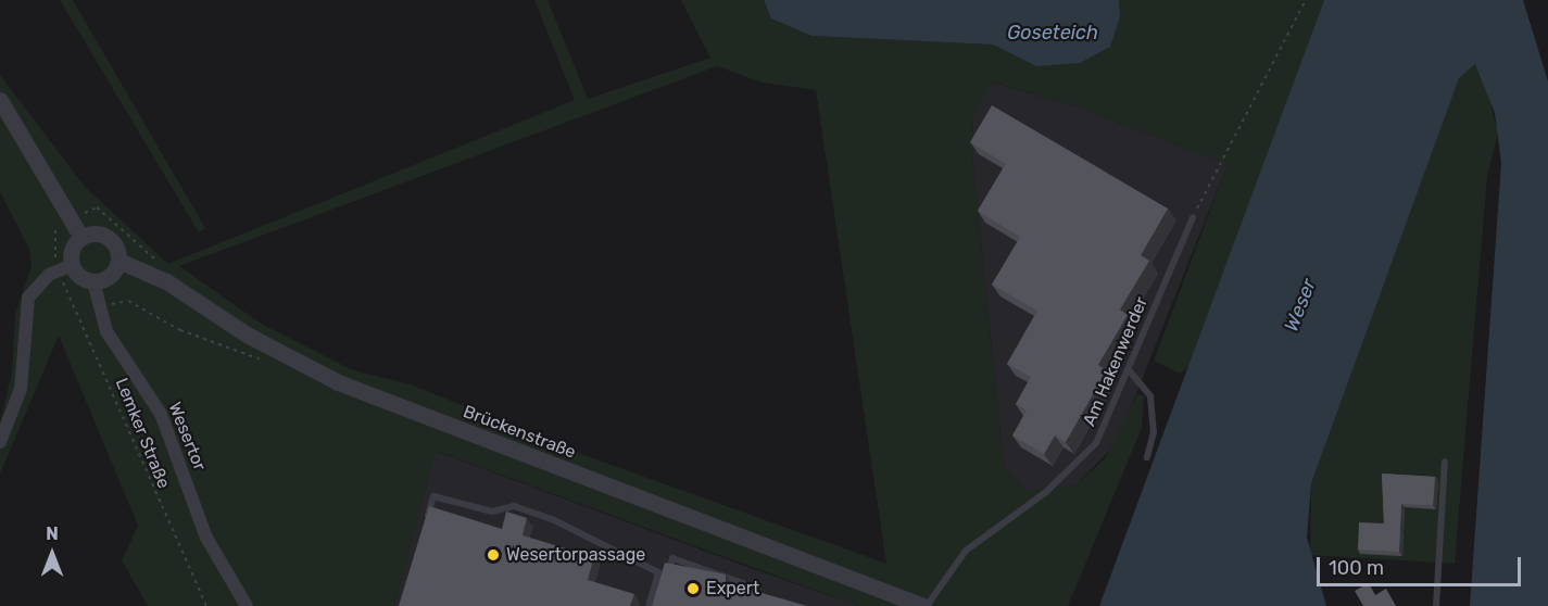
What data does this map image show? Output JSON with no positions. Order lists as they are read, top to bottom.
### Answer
{
  "streets": {
    "street": ["Brückenstraße", "Wesertor"],
    "lane": ["Am Hakenwerder"],
    "path": ["Lemker Straße"]
  },
  "crossings": [
    ["Am Hakenwerder", "Brückenstraße"],
    ["Brückenstraße", "Lemker Straße"],
    ["Brückenstraße", "Wesertor"],
    ["Lemker Straße", "Wesertor"]
  ],
  "water": ["Goseteich", "Weser"],
  "places": ["Wesertorpassage", "Expert"],
  "scale_bar": "100 m",
  "north": "top"
}
